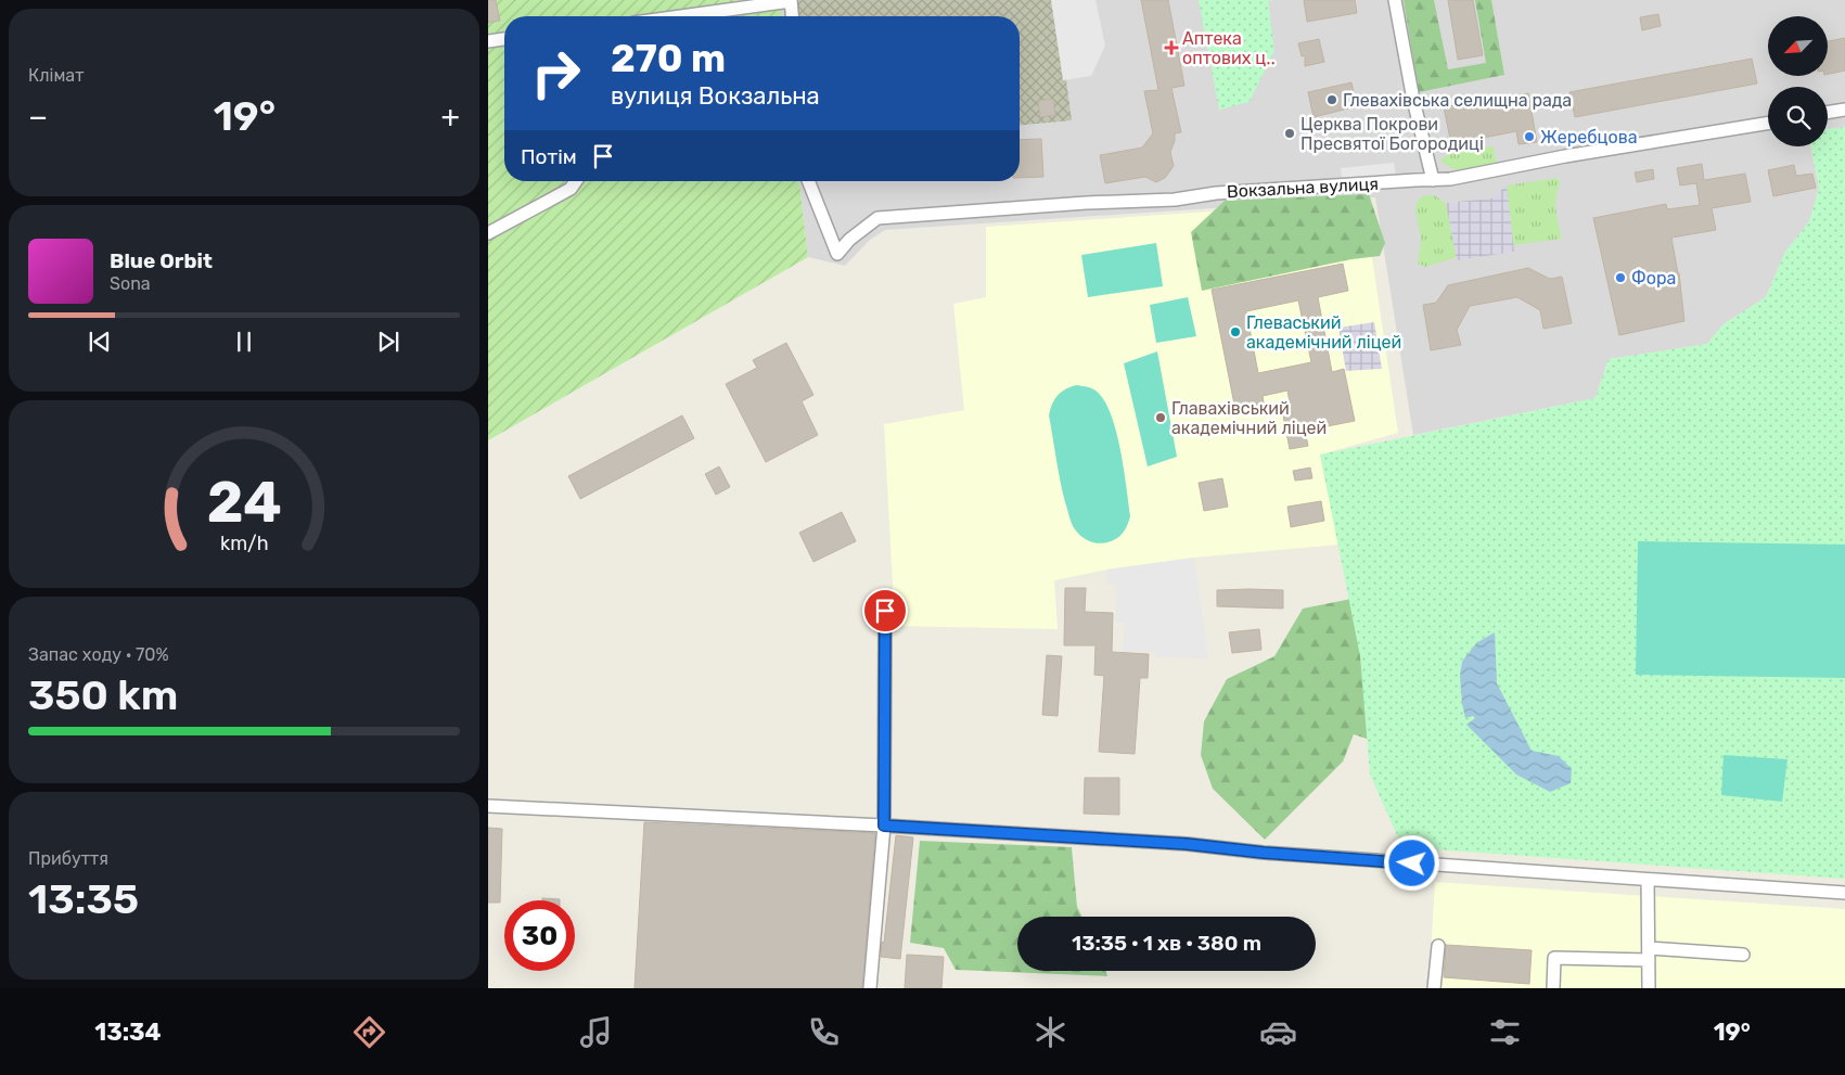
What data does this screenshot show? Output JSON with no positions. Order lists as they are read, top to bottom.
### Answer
{
  "streets": {
    "street": ["Вокзальна вулиця"]
  },
  "places": {
    "health": ["Аптека оптових ц‥"],
    "other": [
      "Глевахівська селищна рада",
      "Церква Покрови Пресвятої Богородиці",
      "Жеребцова",
      "Фора",
      "Глеваський академічний ліцей",
      "Главахівський академічний ліцей"
    ]
  },
  "north": "bottom left",
  "page": {
    "tile": [
      "Клімат",
      ["Запас ходу · 70%", "350 km"],
      ["Прибуття", "13:35"]
    ],
    "turn": ["270 m", "вулиця Вокзальна"],
    "heat": ["−", "19°", "+"],
    "then": "Потім",
    "song": ["Blue Orbit", "Sona"],
    "limit": "30",
    "trip": "13:35 · 1 хв · 380 m",
    "tabs": ["13:34", "19°"],
    "gauge": ["24", "km/h"]
  }
}
